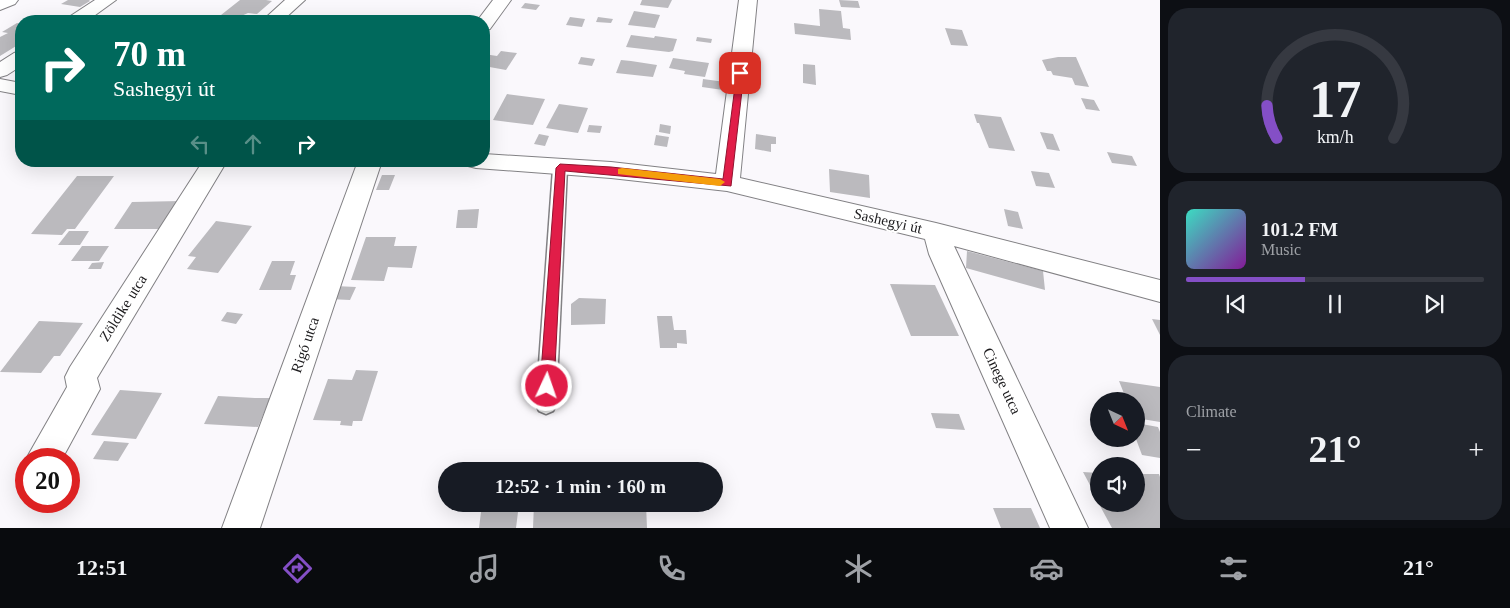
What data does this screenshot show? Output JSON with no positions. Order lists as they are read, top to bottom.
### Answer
{
  "streets": {
    "street": [
      "Sashegyi út",
      "Zöldike utca",
      "Rigó utca",
      "Cinege utca"
    ]
  },
  "crossings": [
    ["Sashegyi út", "Cinege utca"]
  ],
  "north": "bottom right",
  "page": {
    "turn": ["70 m", "Sashegyi út"],
    "song": ["101.2 FM", "Music"],
    "tile": "Climate",
    "heat": ["−", "21°", "+"],
    "limit": "20",
    "trip": "12:52 · 1 min · 160 m",
    "tabs": ["12:51", "21°"],
    "gauge": ["17", "km/h"]
  }
}
